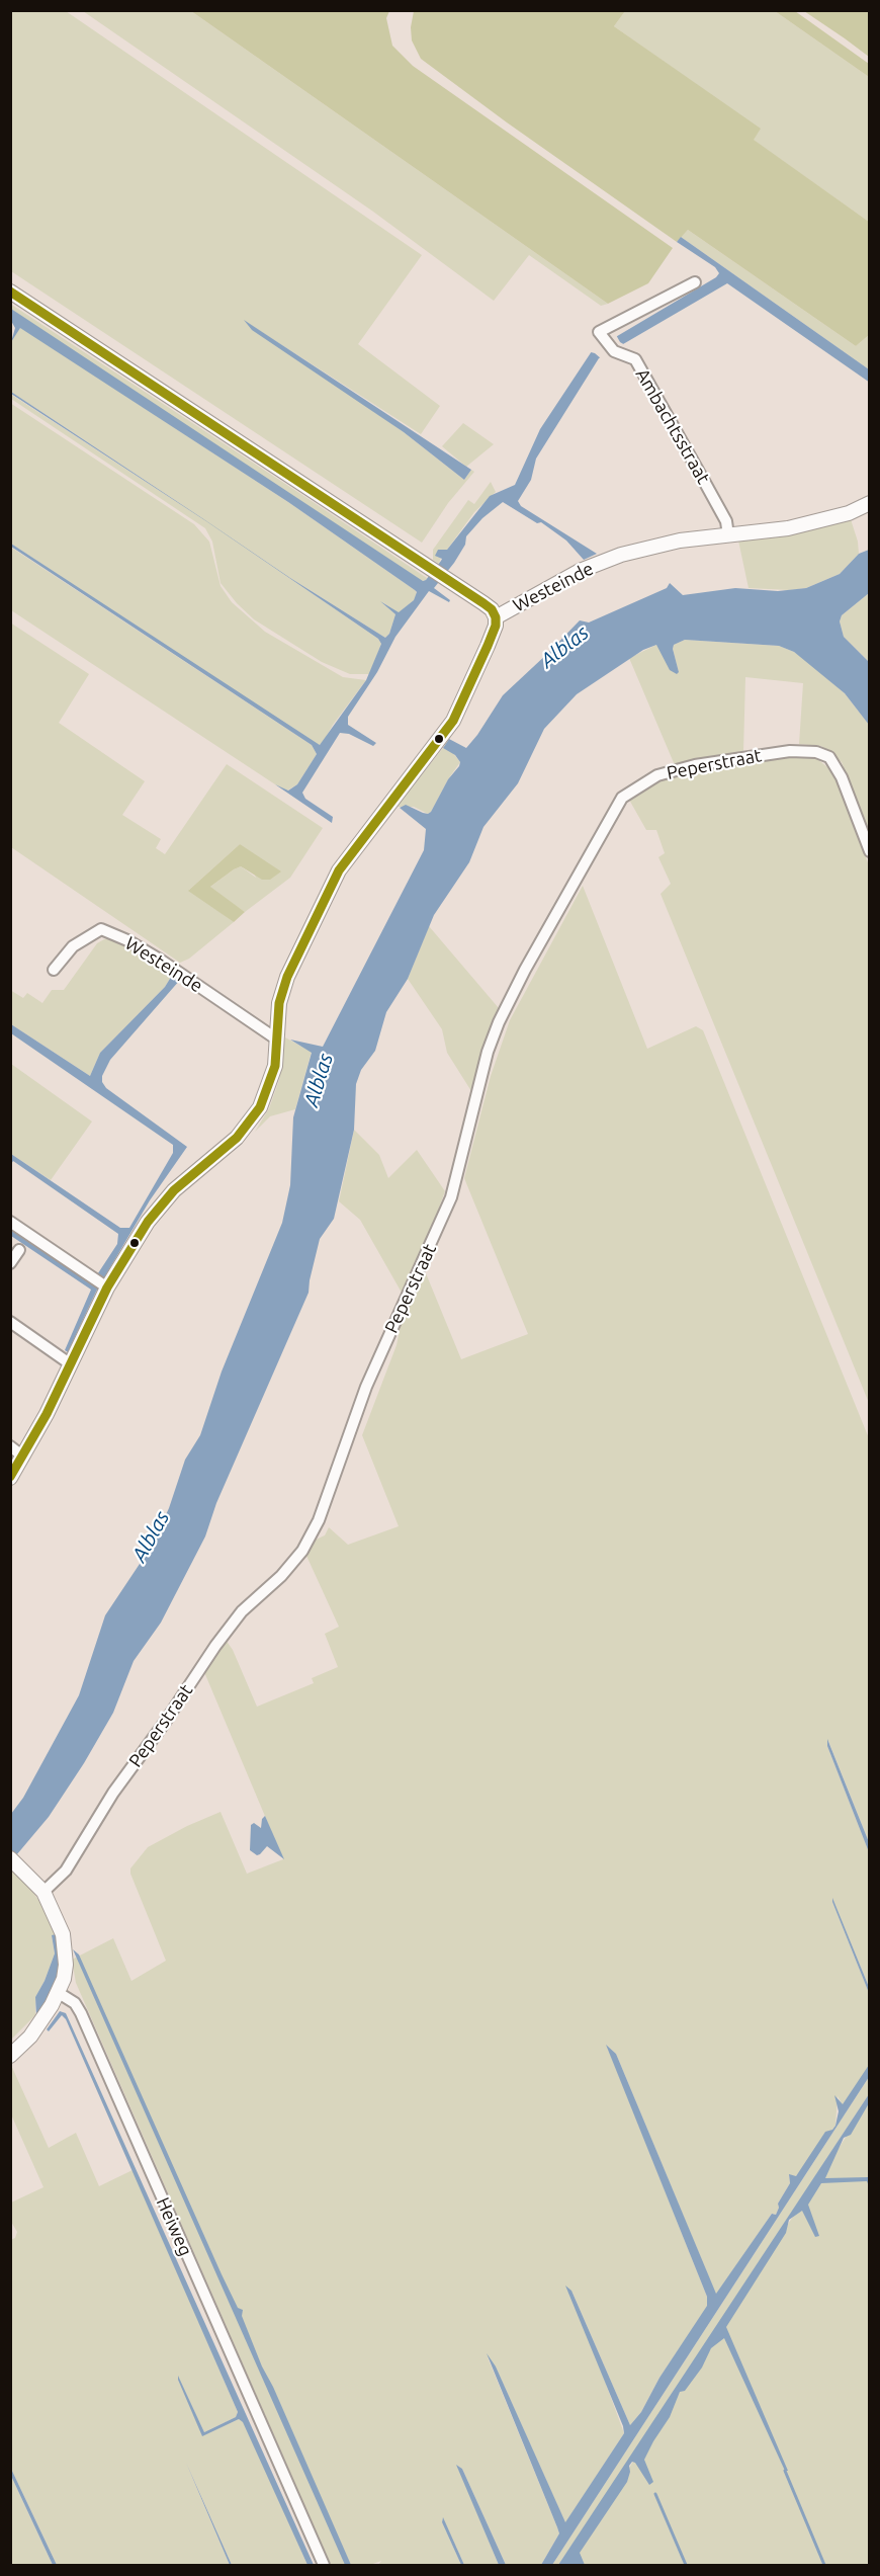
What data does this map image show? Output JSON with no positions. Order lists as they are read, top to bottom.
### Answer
{
  "streets": {
    "street": [
      "Ambachtsstraat",
      "Westeinde",
      "Peperstraat",
      "Heiweg"
    ]
  },
  "crossings": [
    ["Ambachtsstraat", "Westeinde"]
  ],
  "water": ["Alblas"]
}
